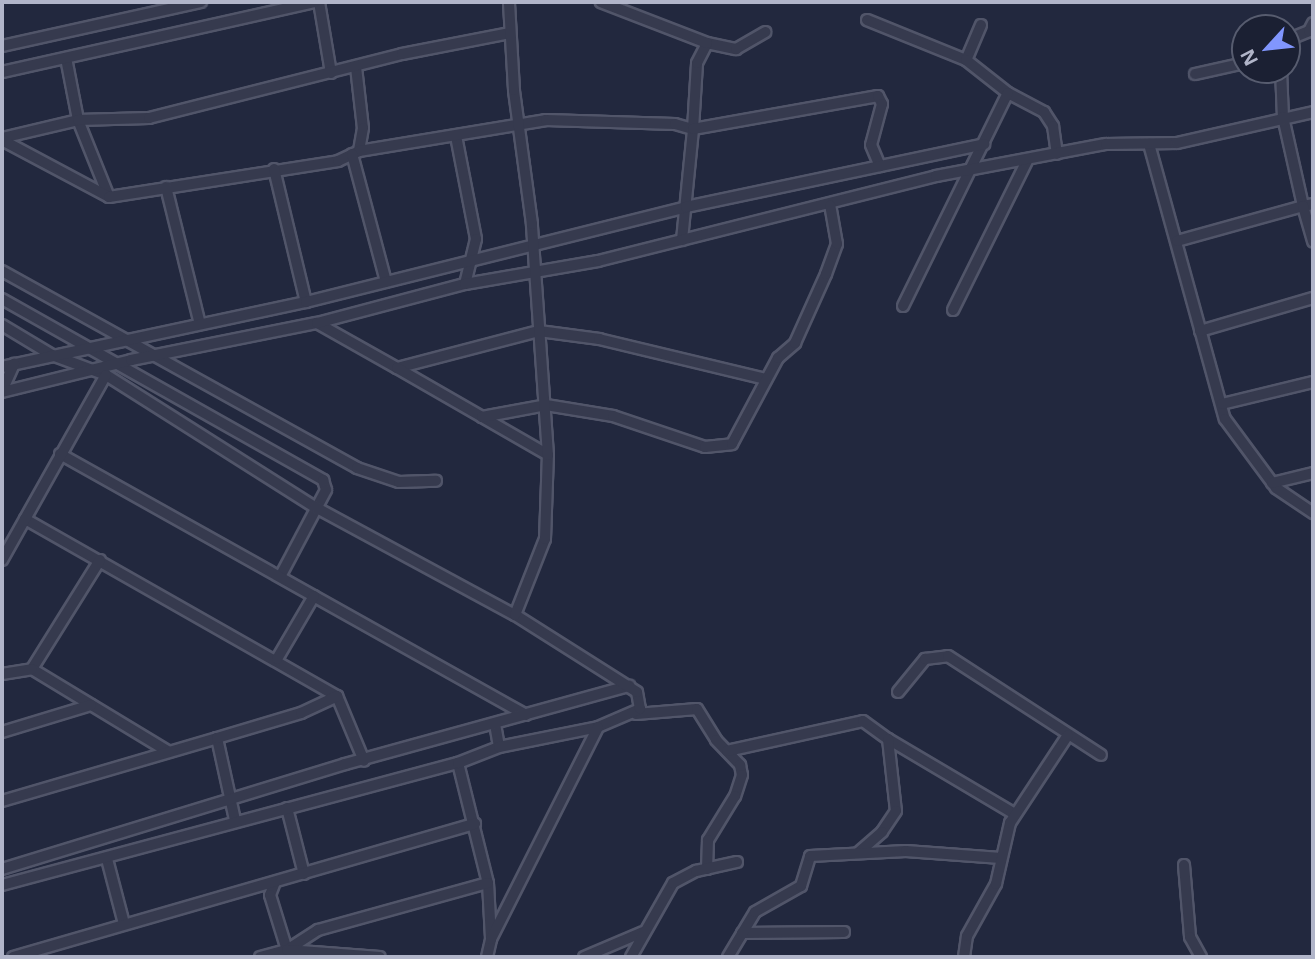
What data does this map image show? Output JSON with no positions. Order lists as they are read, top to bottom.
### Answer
{
  "north": "bottom left"
}
